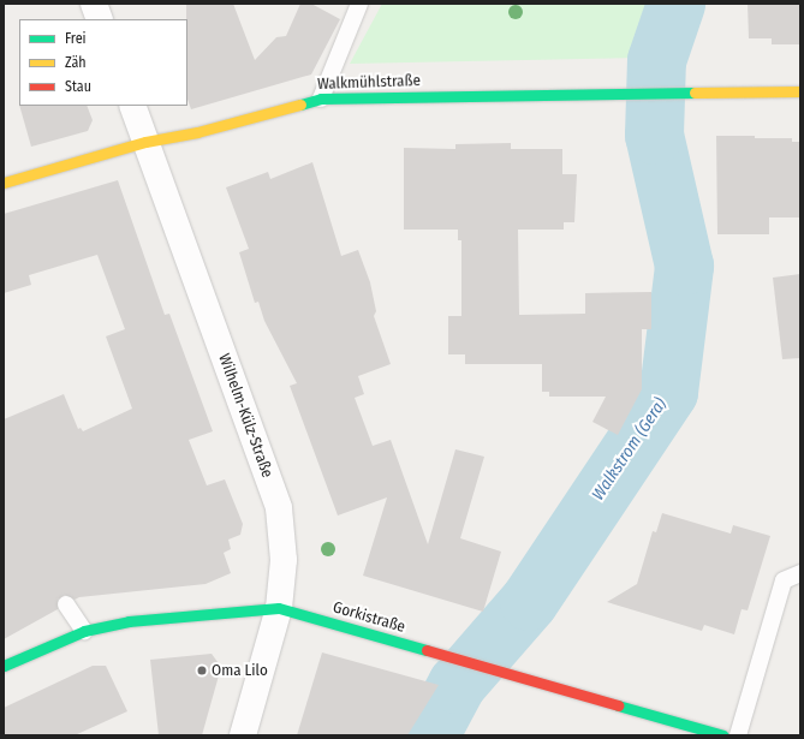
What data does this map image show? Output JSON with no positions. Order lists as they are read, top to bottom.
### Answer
{
  "streets": {
    "street": ["Walkmühlstraße", "Wilhelm-Külz-Straße", "Gorkistraße"]
  },
  "crossings": [
    ["Walkmühlstraße", "Wilhelm-Külz-Straße"],
    ["Wilhelm-Külz-Straße", "Gorkistraße"]
  ],
  "water": ["Walkstrom (Gera)"],
  "places": ["Oma Lilo"],
  "legend": ["Frei", "Zäh", "Stau"]
}
